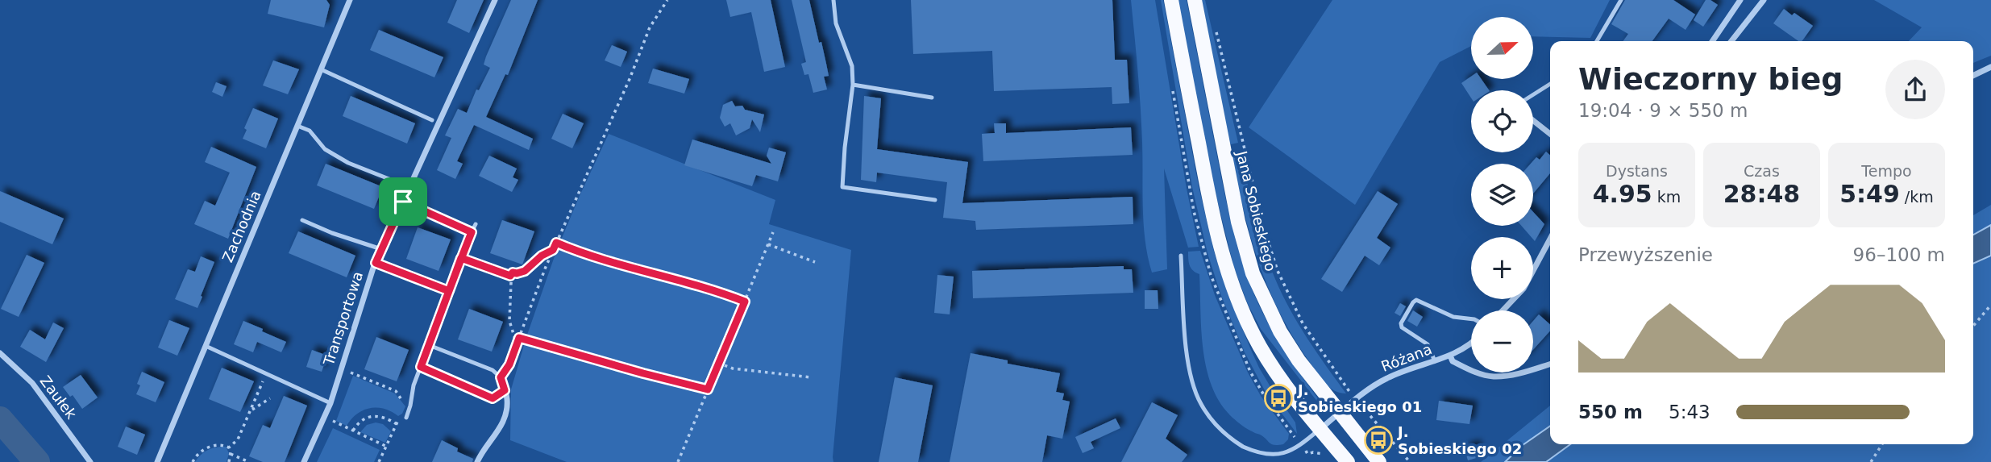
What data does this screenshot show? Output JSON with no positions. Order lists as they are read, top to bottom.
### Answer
{
  "streets": {
    "main road": ["Jana Sobieskiego"],
    "street": [
      "Zachodnia",
      "Transportowa",
      "Różana",
      "Zaułek"
    ]
  },
  "crossings": [
    ["Jana Sobieskiego", "Różana"]
  ],
  "places": {
    "bus stop": ["J. Sobieskiego 01", "J. Sobieskiego 02"]
  },
  "north": "right",
  "page": {
    "map_buttons": ["+", "−"],
    "heading": ["Wieczorny bieg", "19:04 · 9 × 550 m"],
    "stats": [
      ["Dystans", "4.95 km"],
      ["Czas", "28:48"],
      ["Tempo", "5:49 /km"]
    ],
    "chart": ["Przewyższenie", "96–100 m"],
    "list": [
      {
        "name": "550 m",
        "note": "5:43"
      }
    ]
  }
}
